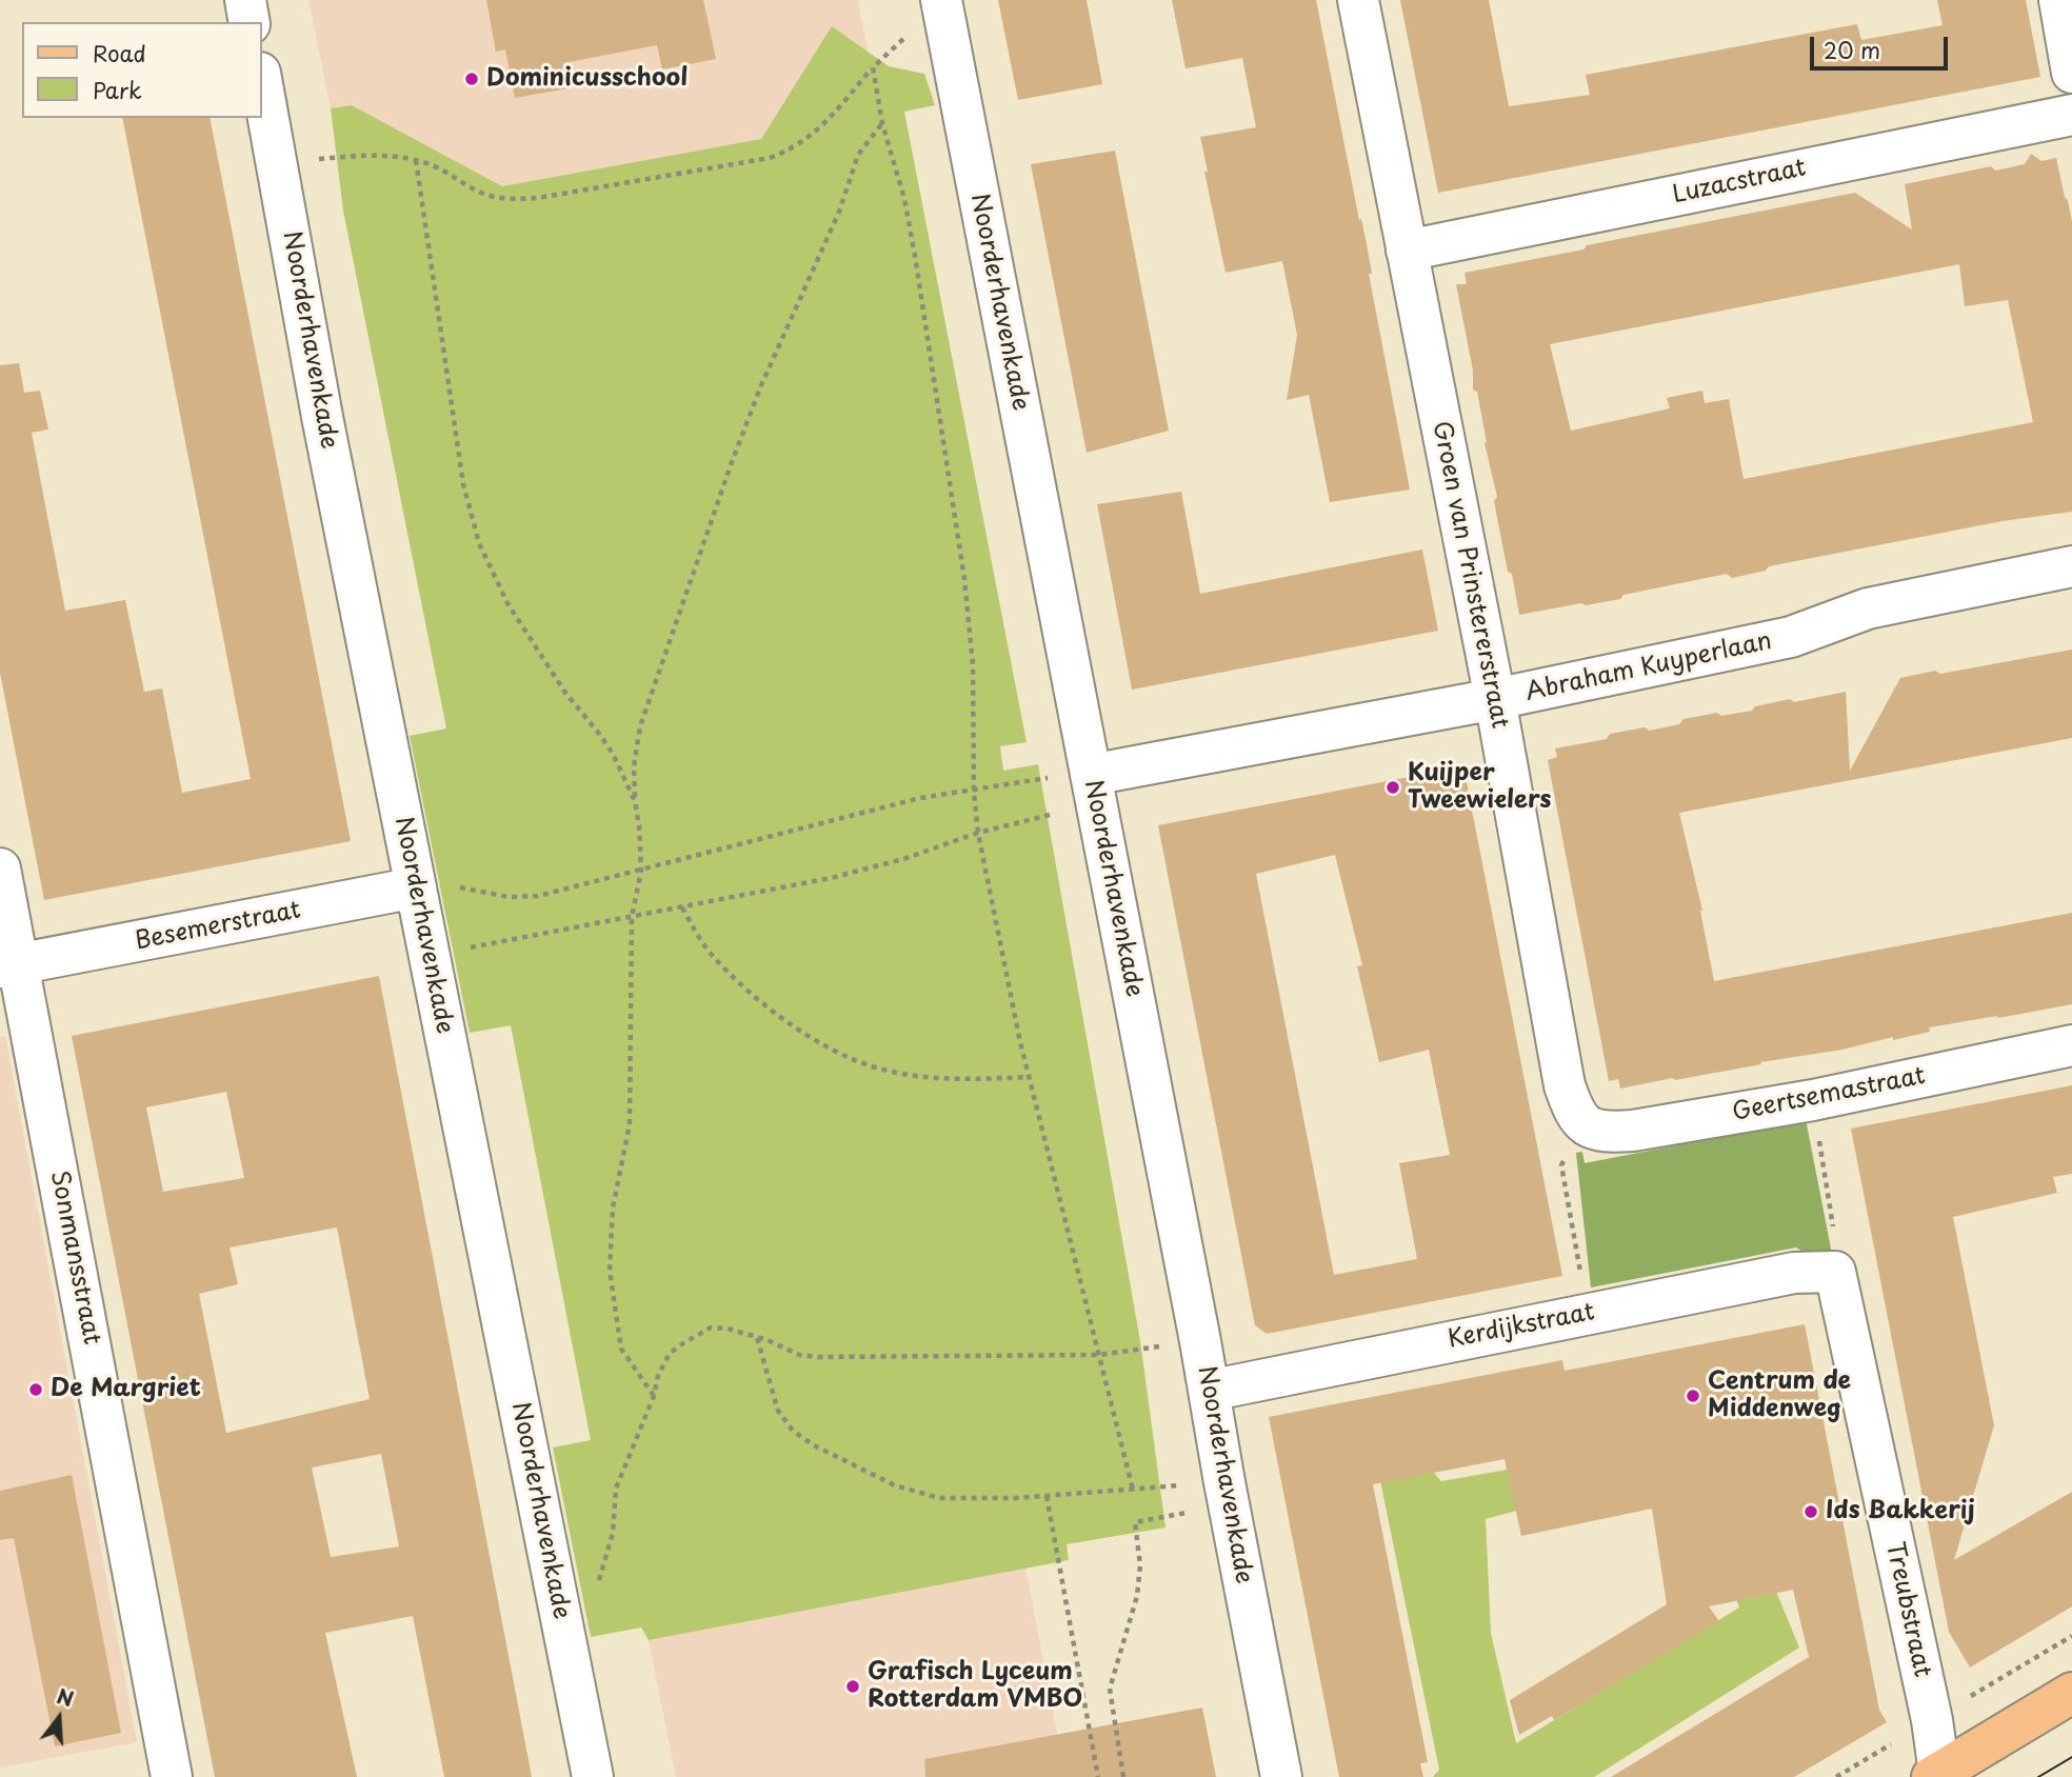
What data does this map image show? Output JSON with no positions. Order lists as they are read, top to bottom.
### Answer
{
  "streets": {
    "street": [
      "Luzacstraat",
      "Noorderhavenkade",
      "Groen van Prinstererstraat",
      "Abraham Kuyperlaan",
      "Besemerstraat",
      "Geertsemastraat",
      "Sonmansstraat",
      "Kerdijkstraat",
      "Treubstraat"
    ]
  },
  "crossings": [
    ["Luzacstraat", "Groen van Prinstererstraat"],
    ["Noorderhavenkade", "Abraham Kuyperlaan"],
    ["Noorderhavenkade", "Besemerstraat"],
    ["Noorderhavenkade", "Kerdijkstraat"],
    ["Groen van Prinstererstraat", "Abraham Kuyperlaan"],
    ["Groen van Prinstererstraat", "Geertsemastraat"],
    ["Besemerstraat", "Sonmansstraat"],
    ["Kerdijkstraat", "Treubstraat"]
  ],
  "places": [
    "Dominicusschool",
    "Kuijper Tweewielers",
    "De Margriet",
    "Centrum de Middenweg",
    "Ids Bakkerij",
    "Grafisch Lyceum Rotterdam VMBO"
  ],
  "legend": ["Road", "Park"],
  "scale_bar": "20 m",
  "north": "top"
}
